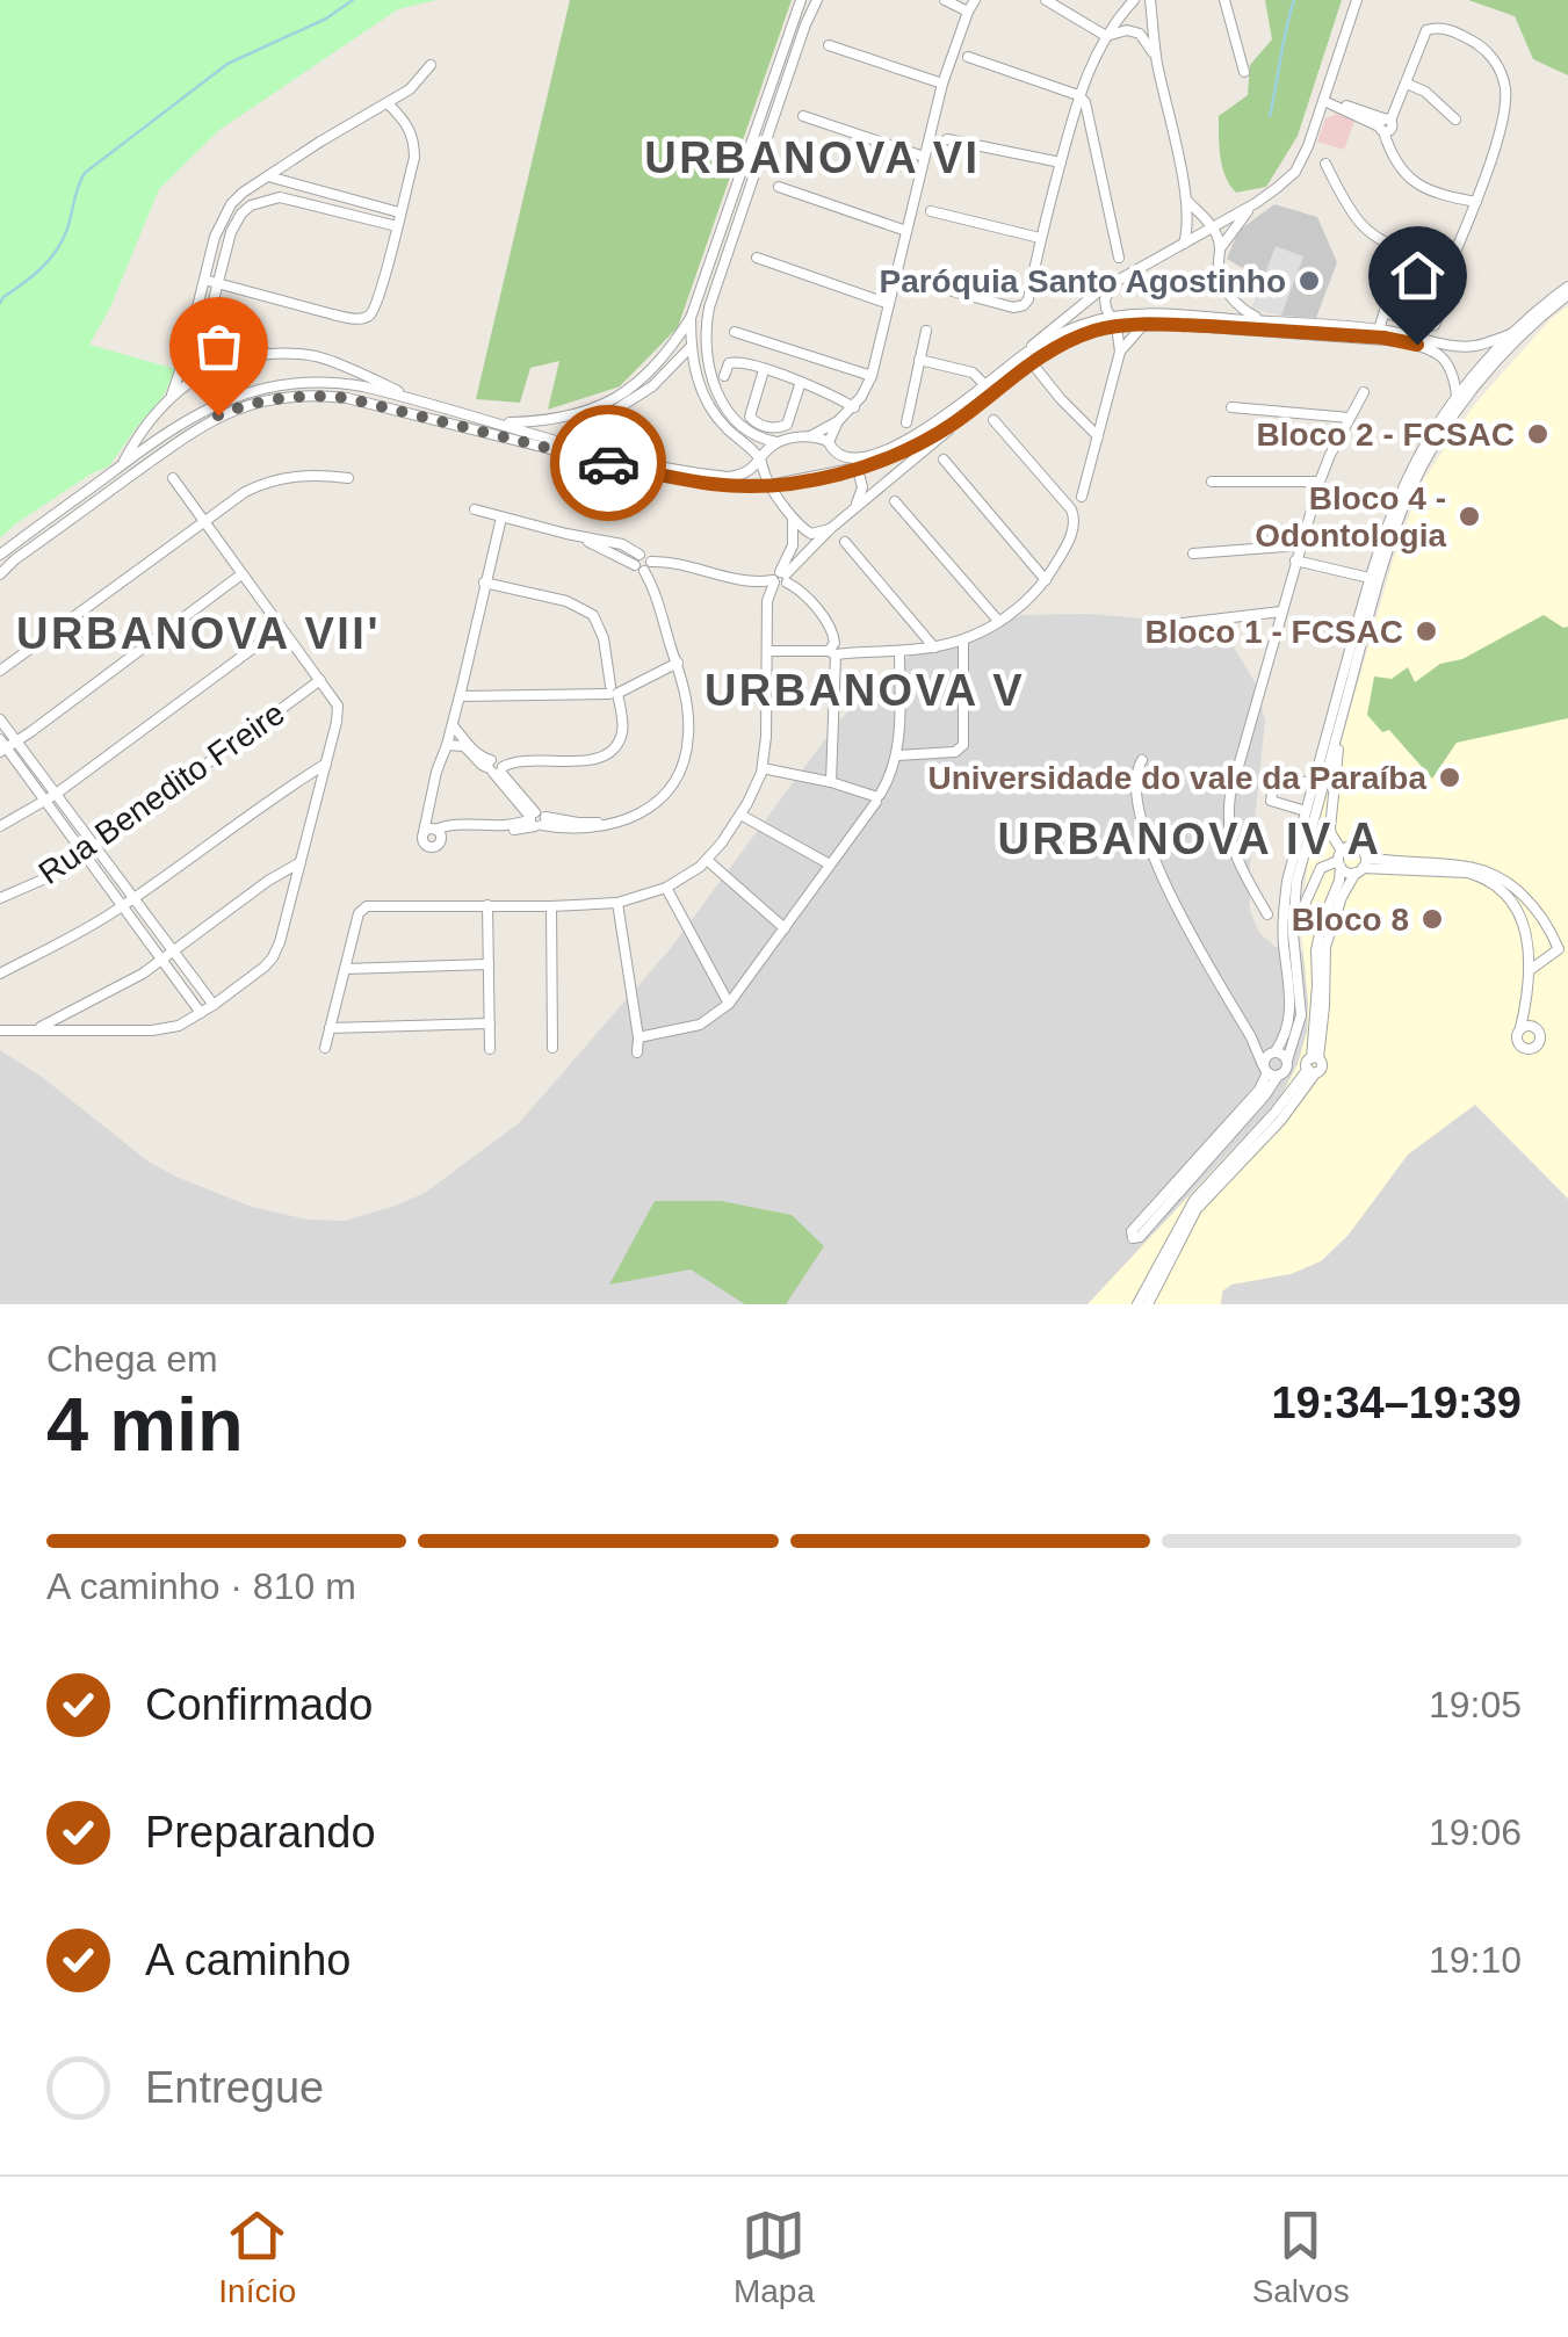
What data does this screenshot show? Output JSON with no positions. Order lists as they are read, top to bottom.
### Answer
{
  "streets": {
    "street": ["Rua Benedito Freire"]
  },
  "districts": [
    "URBANOVA VI",
    "URBANOVA VII'",
    "URBANOVA V",
    "URBANOVA IV A"
  ],
  "places": [
    "Paróquia Santo Agostinho",
    "Bloco 2 - FCSAC",
    "Bloco 4 - Odontologia",
    "Bloco 1 - FCSAC",
    "Universidade do vale da Paraíba",
    "Bloco 8"
  ],
  "page": {
    "heading": ["4 min", "Chega em", "19:34–19:39"],
    "bar": "A caminho · 810 m",
    "list": [
      ["Confirmado", "19:05"],
      ["Preparando", "19:06"],
      ["A caminho", "19:10"],
      "Entregue"
    ],
    "tabs": ["Início", "Mapa", "Salvos"]
  }
}
